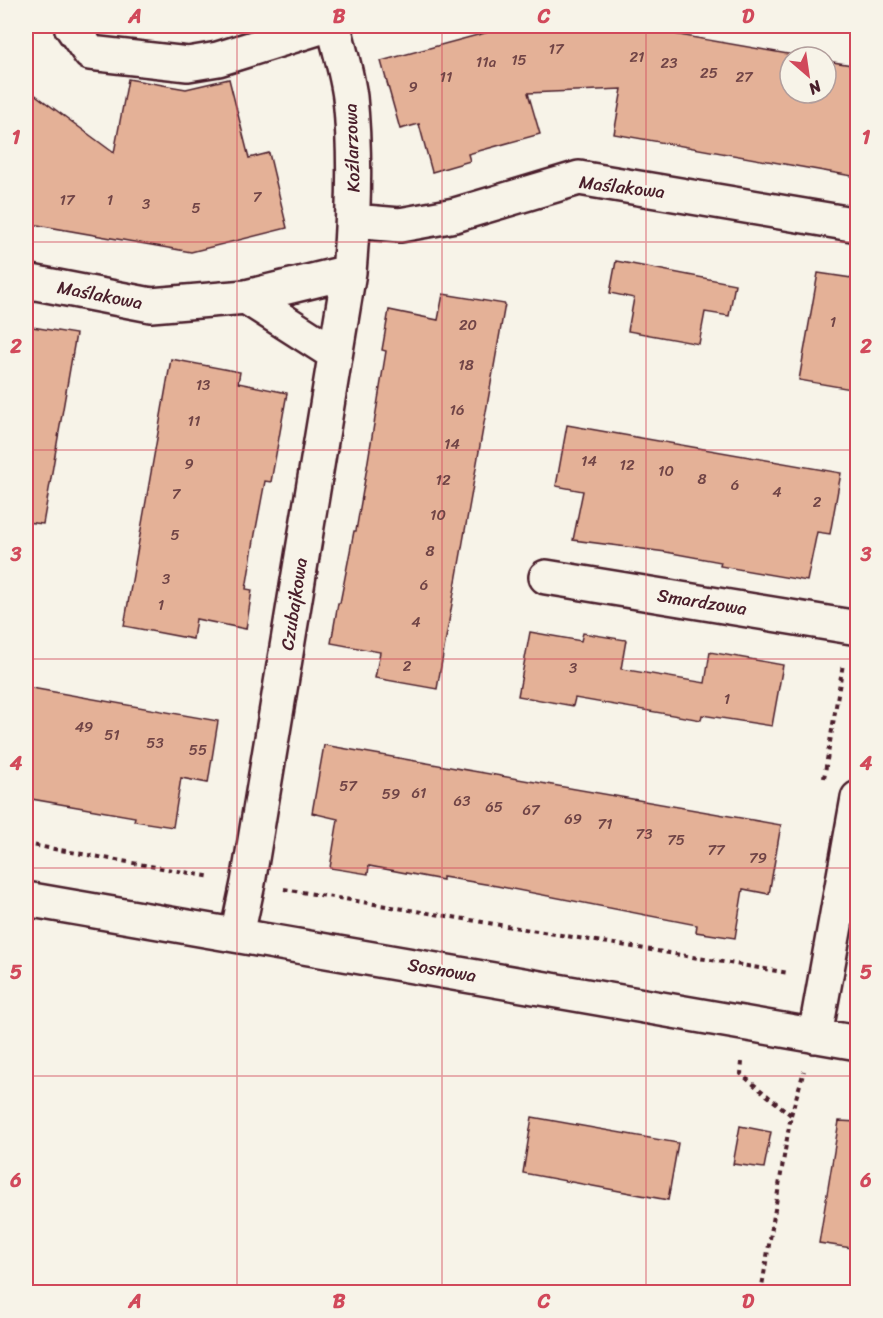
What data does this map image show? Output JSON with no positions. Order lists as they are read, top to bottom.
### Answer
{
  "streets": {
    "street": [
      "Koźlarzowa",
      "Maślakowa",
      "Smardzowa",
      "Czubajkowa",
      "Sosnowa"
    ]
  },
  "crossings": [
    ["Koźlarzowa", "Maślakowa"],
    ["Koźlarzowa", "Czubajkowa"],
    ["Maślakowa", "Czubajkowa"],
    ["Czubajkowa", "Sosnowa"]
  ],
  "house_numbers": [
    "17",
    "21",
    "15",
    "11a",
    "23",
    "25",
    "11",
    "27",
    "9",
    "7",
    "17",
    "1",
    "3",
    "5",
    "1",
    "20",
    "18",
    "13",
    "16",
    "11",
    "14",
    "14",
    "9",
    "12",
    "10",
    "8",
    "12",
    "6",
    "4",
    "7",
    "2",
    "10",
    "5",
    "8",
    "3",
    "6",
    "1",
    "4",
    "2",
    "3",
    "1",
    "49",
    "51",
    "53",
    "55",
    "57",
    "61",
    "59",
    "63",
    "65",
    "67",
    "69",
    "71",
    "73",
    "75",
    "77",
    "79"
  ],
  "north": "bottom right",
  "grid": {
    "columns": [
      "A",
      "B",
      "C",
      "D"
    ],
    "rows": [
      "1",
      "2",
      "3",
      "4",
      "5",
      "6"
    ]
  }
}
